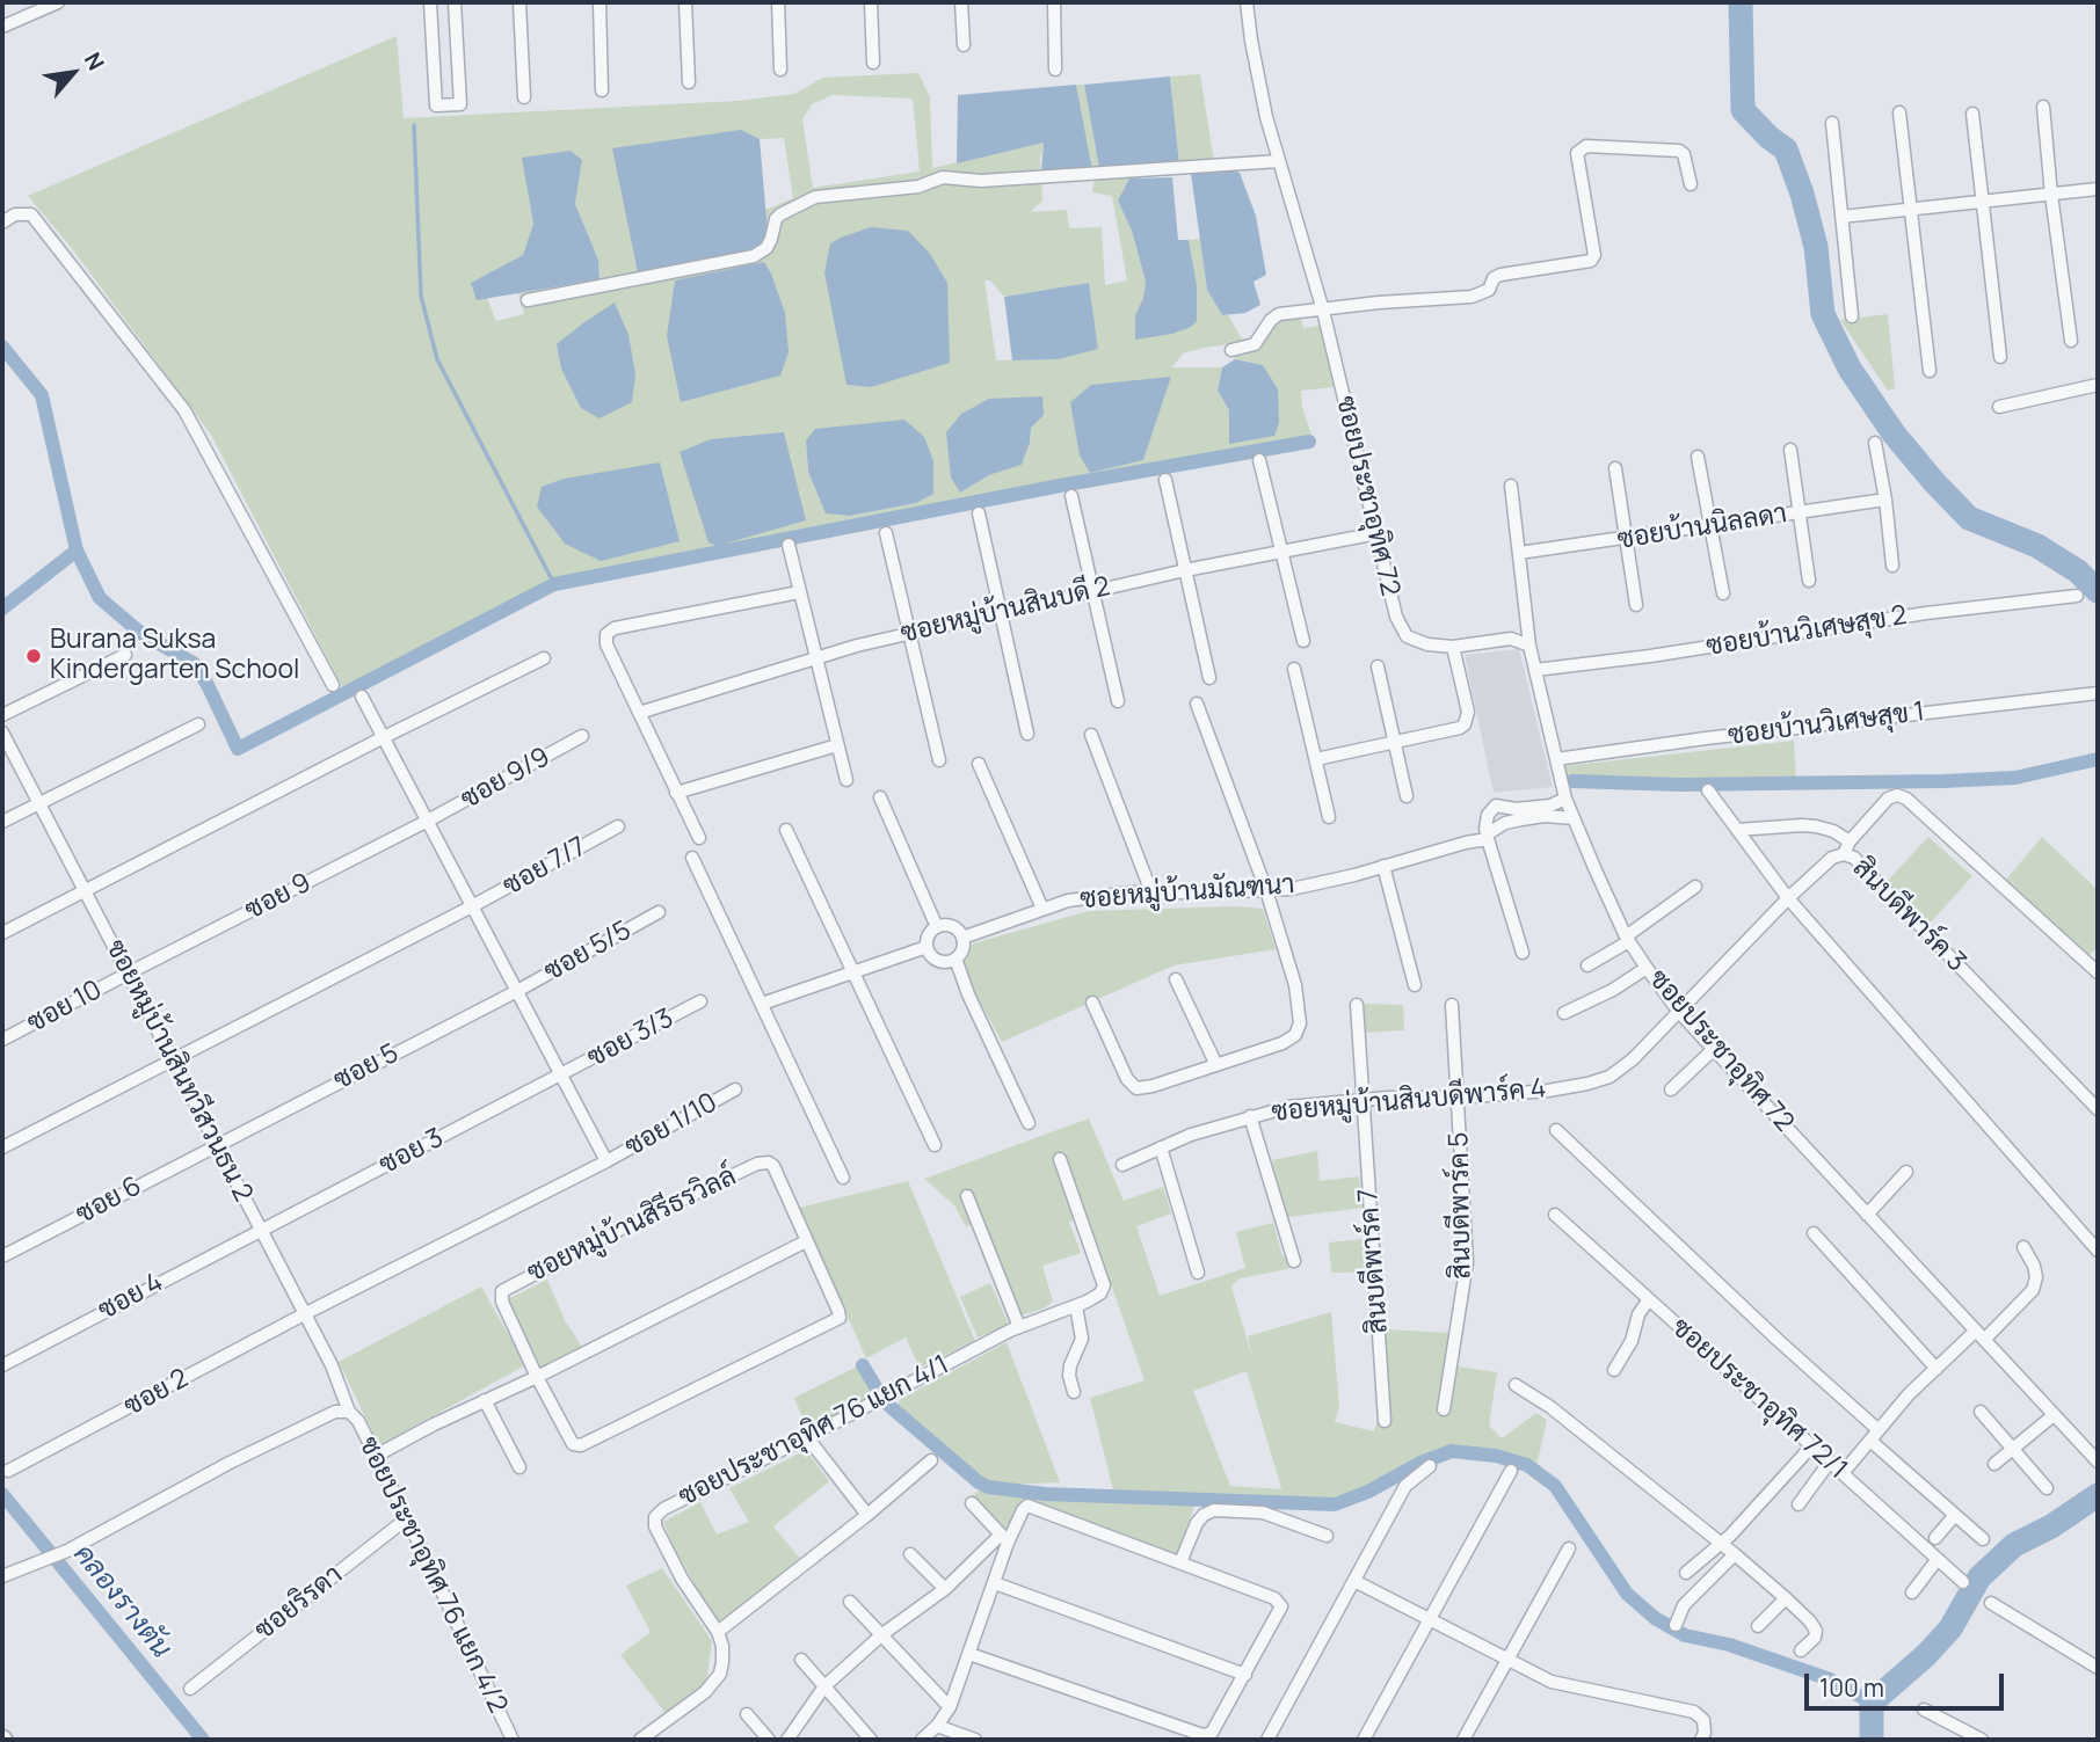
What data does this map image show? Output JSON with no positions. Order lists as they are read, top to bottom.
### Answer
{
  "streets": {
    "street": [
      "ซอยประชาอุทิศ 72",
      "ซอยบ้านนิลลดา",
      "ซอยหมู่บ้านสินบดี 2",
      "ซอยบ้านวิเศษสุข 2",
      "ซอยบ้านวิเศษสุข 1",
      "ซอย 9/9",
      "ซอย 7/7",
      "ซอยหมู่บ้านมัณฑนา",
      "ซอย 9",
      "สินบดีพาร์ค 3",
      "ซอย 5/5",
      "ซอย 10",
      "ซอย 3/3",
      "ซอย 5",
      "ซอยหมู่บ้านสินทวีสวนธน 2",
      "ซอยหมู่บ้านสินบดีพาร์ค 4",
      "ซอย 1/10",
      "ซอย 3",
      "ซอย 6",
      "สินบดีพาร์ค 5",
      "ซอยหมู่บ้านสิรีธรวิลล์",
      "สินบดีพาร์ค 7",
      "ซอย 4",
      "ซอย 2",
      "ซอยประชาอุทิศ 72/1",
      "ซอยประชาอุทิศ 76 แยก 4/1",
      "ซอยประชาอุทิศ 76 แยก 4/2",
      "ซอยริรดา"
    ]
  },
  "crossings": [
    ["ซอยประชาอุทิศ 72", "ซอยหมู่บ้านสินบดี 2"],
    ["ซอยประชาอุทิศ 72", "ซอยบ้านวิเศษสุข 2"],
    ["ซอยประชาอุทิศ 72", "ซอยบ้านวิเศษสุข 1"],
    ["ซอยประชาอุทิศ 72", "ซอยหมู่บ้านมัณฑนา"],
    ["ซอยประชาอุทิศ 72", "สินบดีพาร์ค 3"],
    ["ซอยประชาอุทิศ 72", "ซอยหมู่บ้านสินบดีพาร์ค 4"],
    ["ซอย 9/9", "ซอย 9"],
    ["ซอย 7/7", "ซอยหมู่บ้านสินทวีสวนธน 2"],
    ["ซอย 9", "ซอย 10"],
    ["ซอย 9", "ซอยหมู่บ้านสินทวีสวนธน 2"],
    ["สินบดีพาร์ค 3", "ซอยหมู่บ้านสินบดีพาร์ค 4"],
    ["ซอย 5/5", "ซอย 5"],
    ["ซอย 10", "ซอยหมู่บ้านสินทวีสวนธน 2"],
    ["ซอย 3/3", "ซอย 3"],
    ["ซอย 5", "ซอยหมู่บ้านสินทวีสวนธน 2"],
    ["ซอย 5", "ซอย 6"],
    ["ซอยหมู่บ้านสินทวีสวนธน 2", "ซอย 1/10"],
    ["ซอยหมู่บ้านสินทวีสวนธน 2", "ซอย 3"],
    ["ซอยหมู่บ้านสินทวีสวนธน 2", "ซอย 6"],
    ["ซอยหมู่บ้านสินทวีสวนธน 2", "ซอย 4"],
    ["ซอยหมู่บ้านสินทวีสวนธน 2", "ซอย 2"],
    ["ซอยหมู่บ้านสินทวีสวนธน 2", "ซอยประชาอุทิศ 76 แยก 4/2"],
    ["ซอยหมู่บ้านสินบดีพาร์ค 4", "สินบดีพาร์ค 5"],
    ["ซอยหมู่บ้านสินบดีพาร์ค 4", "สินบดีพาร์ค 7"],
    ["ซอย 1/10", "ซอย 2"],
    ["ซอย 3", "ซอย 4"],
    ["ซอยประชาอุทิศ 76 แยก 4/2", "ซอยริรดา"]
  ],
  "water": ["คลองรางตัน"],
  "places": ["Burana Suksa Kindergarten School"],
  "scale_bar": "100 m",
  "north": "top right"
}
